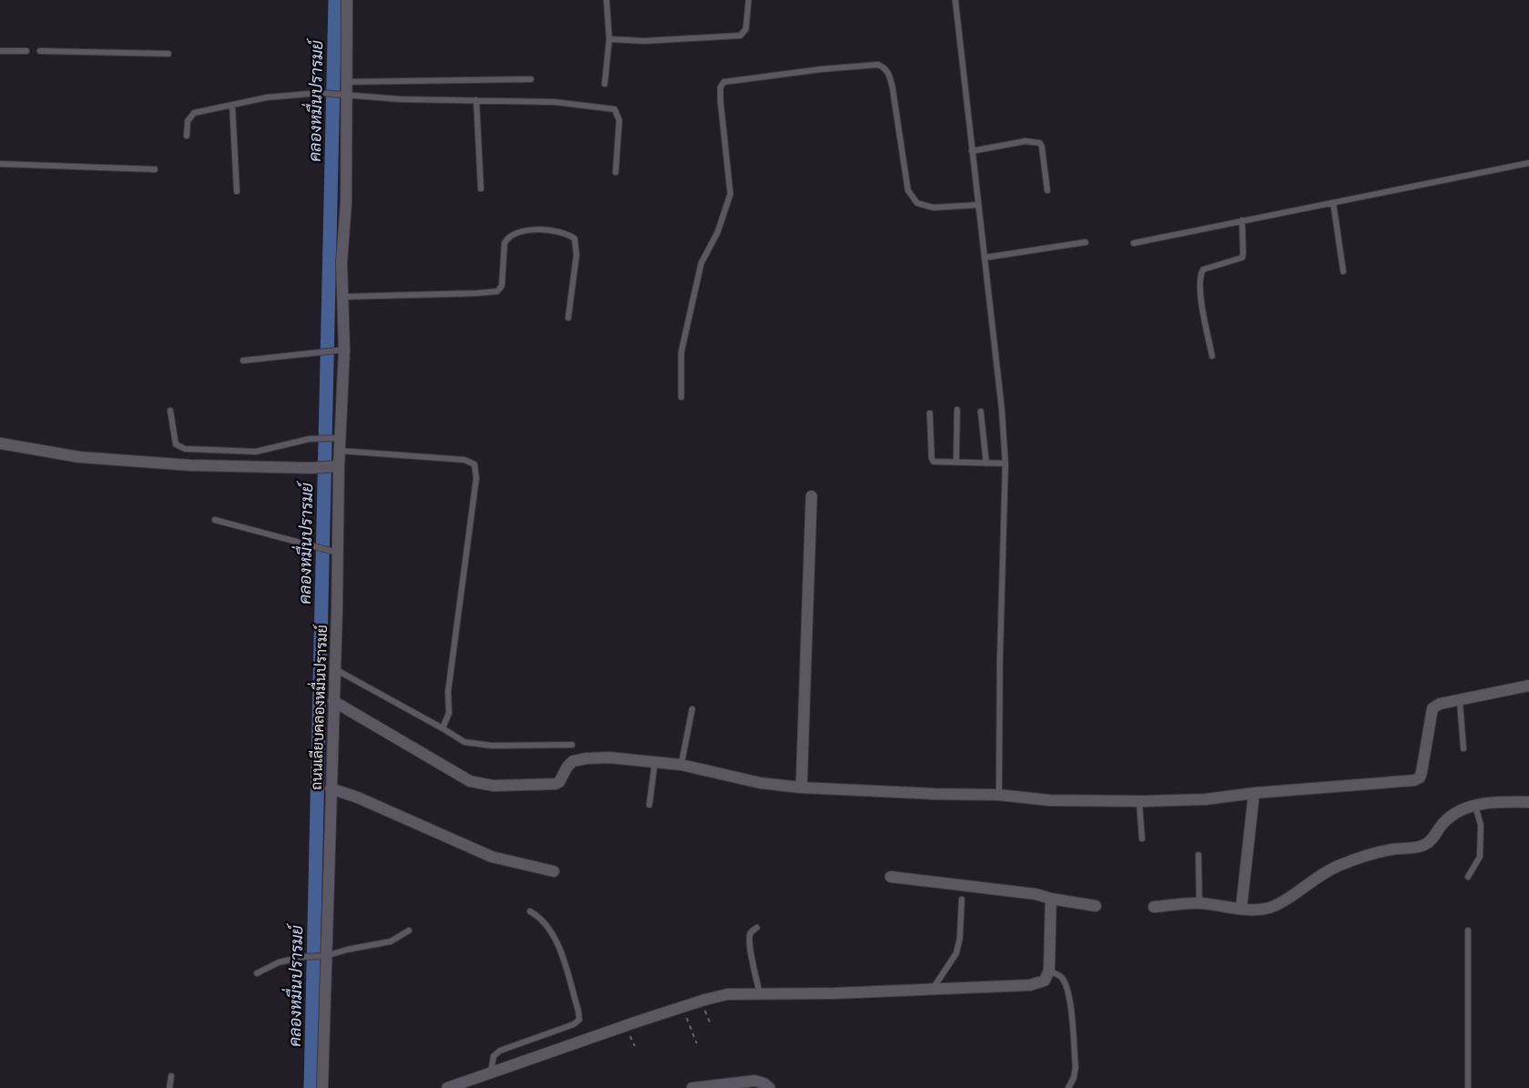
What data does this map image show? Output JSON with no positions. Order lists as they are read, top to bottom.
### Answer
{
  "streets": {
    "street": ["ถนนเลียบคลองหมื่นปรารมย์"]
  },
  "water": ["คลองหมื่นปรารมย์"]
}
